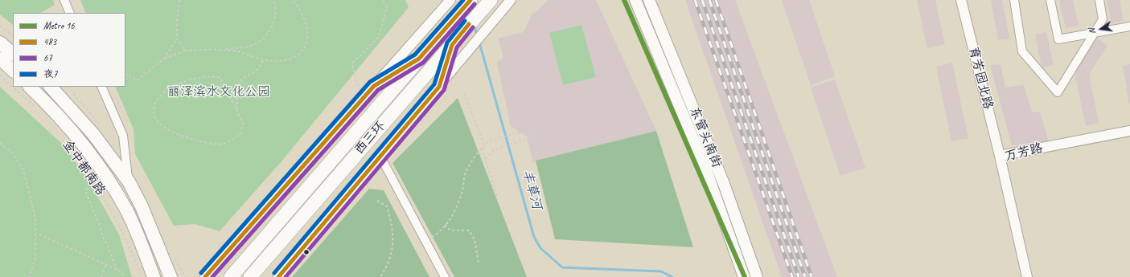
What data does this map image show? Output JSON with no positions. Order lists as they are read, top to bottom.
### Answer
{
  "streets": {
    "highway": ["西三环"],
    "main road": ["东管头南街", "金中都南路"],
    "street": ["育芳园北路", "万芳路"]
  },
  "crossings": [
    ["育芳园北路", "万芳路"]
  ],
  "water": ["丰草河"],
  "parks": ["丽泽滨水文化公园"],
  "lines": [
    "metro line 16",
    "transit line 483",
    "transit line 夜7",
    "transit line 67"
  ],
  "legend": [
    "Metro 16",
    "483",
    "67",
    "夜7"
  ],
  "north": "left"
}
